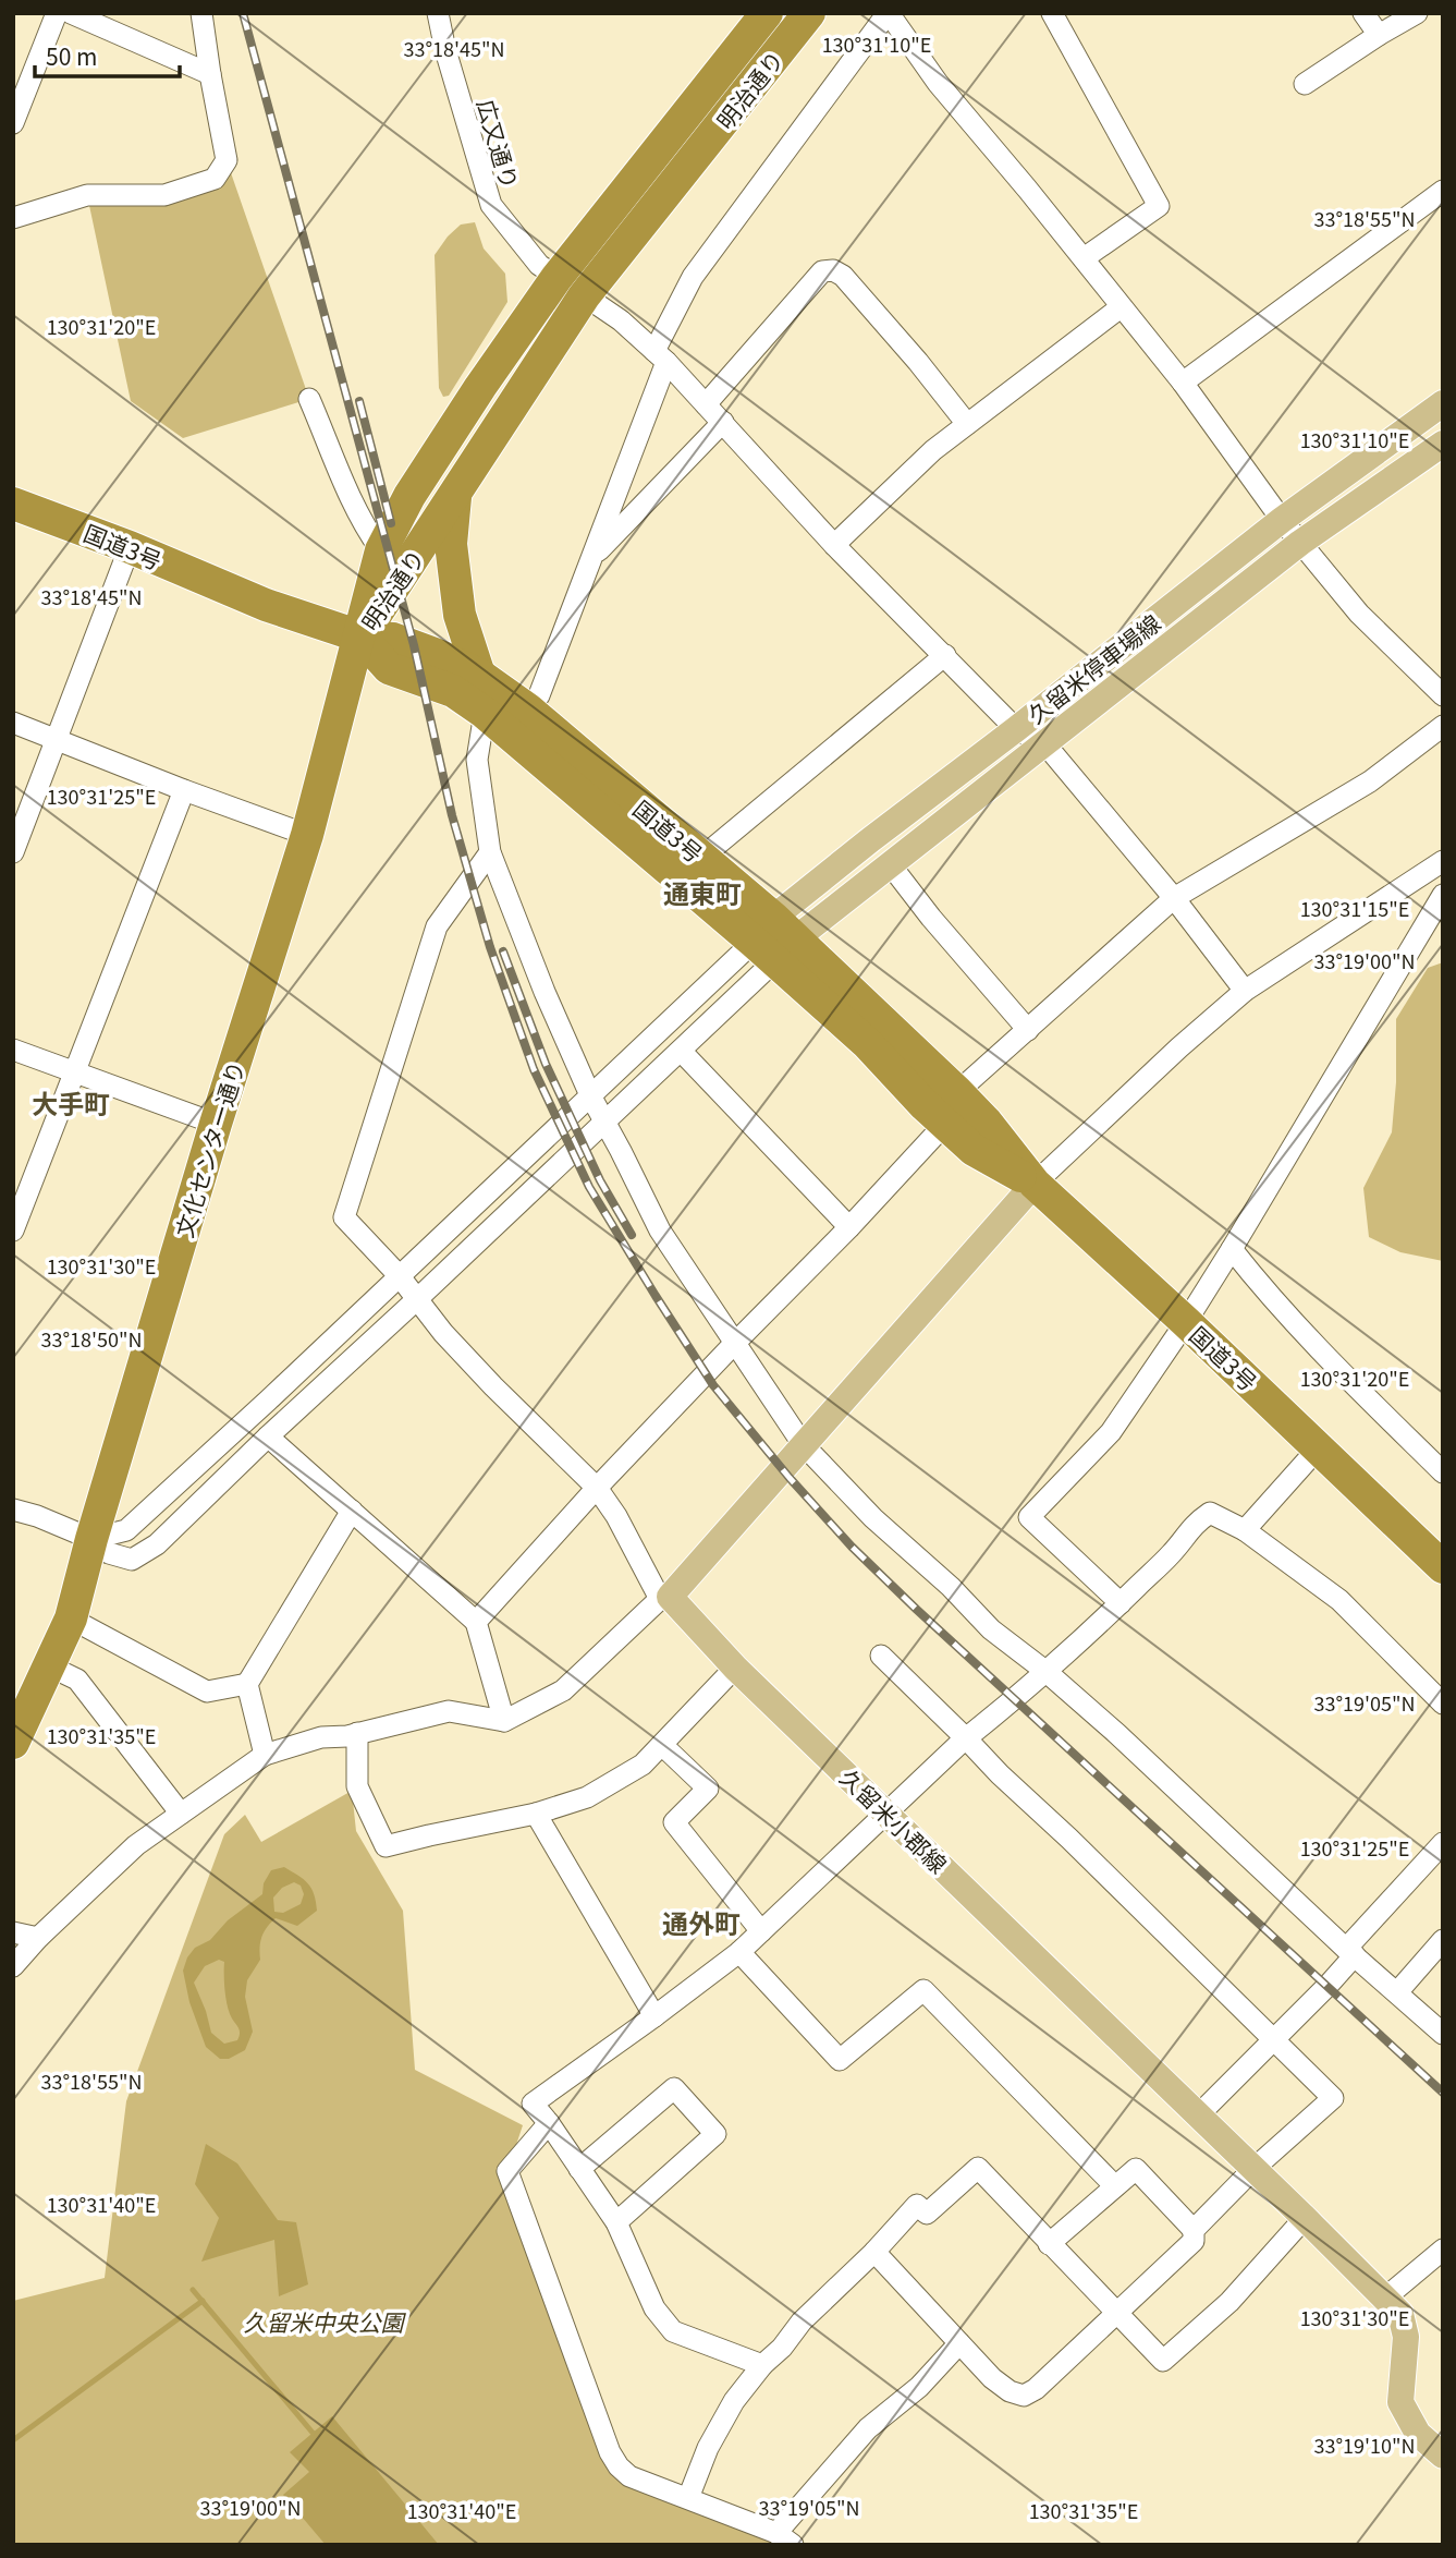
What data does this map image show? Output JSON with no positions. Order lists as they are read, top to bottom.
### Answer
{
  "streets": {
    "highway": ["明治通り", "国道3号", "文化センター通り"],
    "main road": ["久留米停車場線", "久留米小郡線"],
    "street": ["広又通り"]
  },
  "crossings": [
    ["明治通り", "広又通り"],
    ["明治通り", "国道3号"],
    ["明治通り", "文化センター通り"],
    ["広又通り", "久留米停車場線"],
    ["国道3号", "久留米停車場線"],
    ["国道3号", "文化センター通り"]
  ],
  "districts": ["通東町", "大手町", "通外町"],
  "parks": ["久留米中央公園"],
  "scale_bar": "50 m",
  "coordinates": [
    "130°31'10\"E",
    "33°18'45\"N",
    "33°18'55\"N",
    "130°31'20\"E",
    "130°31'25\"E",
    "130°31'15\"E",
    "33°19'00\"N",
    "130°31'30\"E",
    "33°18'50\"N",
    "33°19'05\"N",
    "130°31'35\"E",
    "130°31'40\"E",
    "33°19'10\"N"
  ]
}
